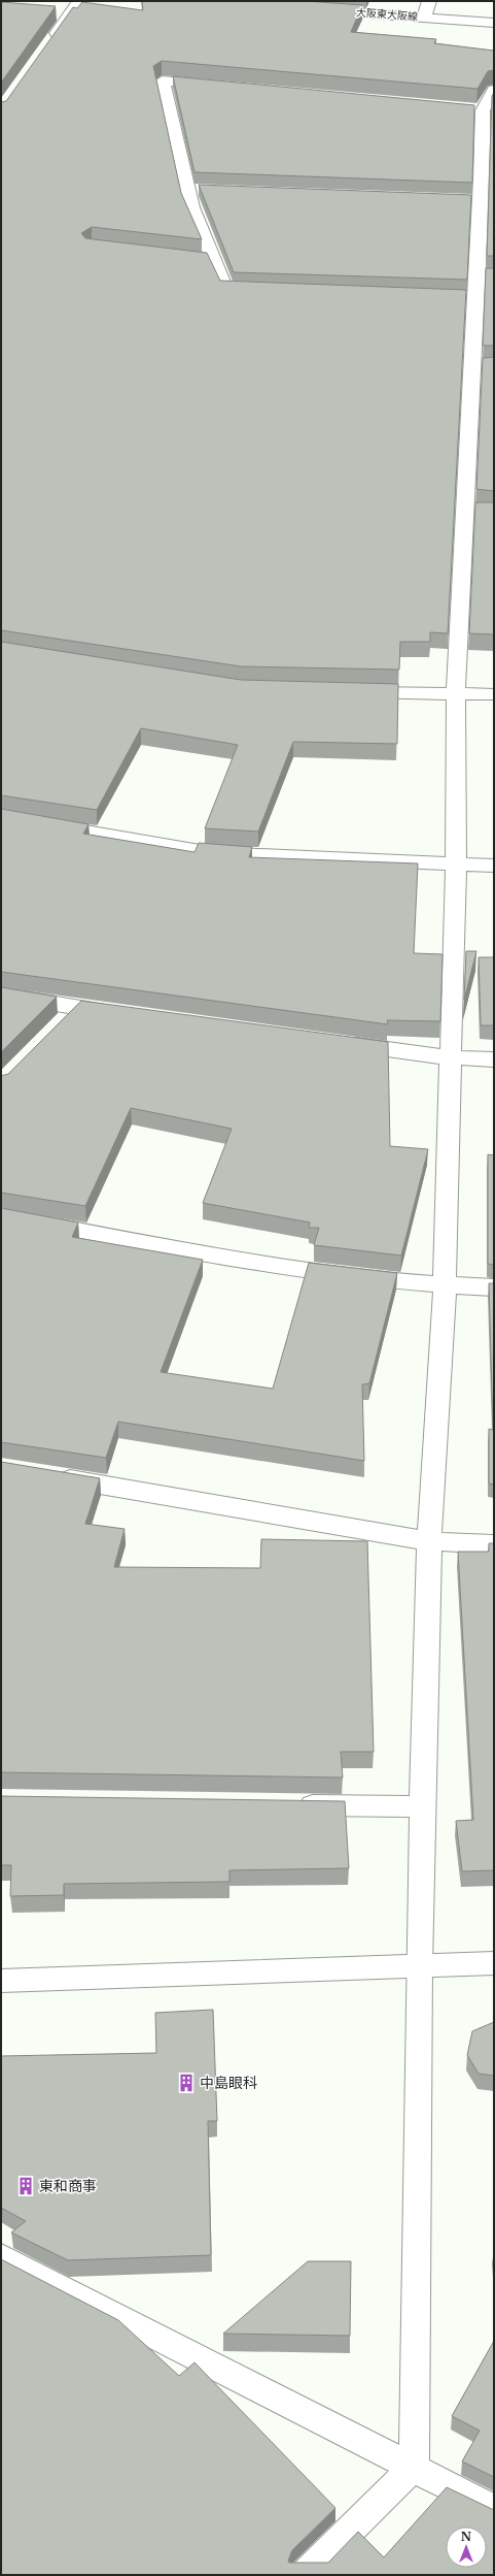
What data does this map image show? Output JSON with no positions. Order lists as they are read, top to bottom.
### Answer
{
  "streets": {
    "street": ["大阪東大阪線"]
  },
  "places": {
    "building": ["中島眼科", "東和商事"]
  },
  "north": "top"
}
